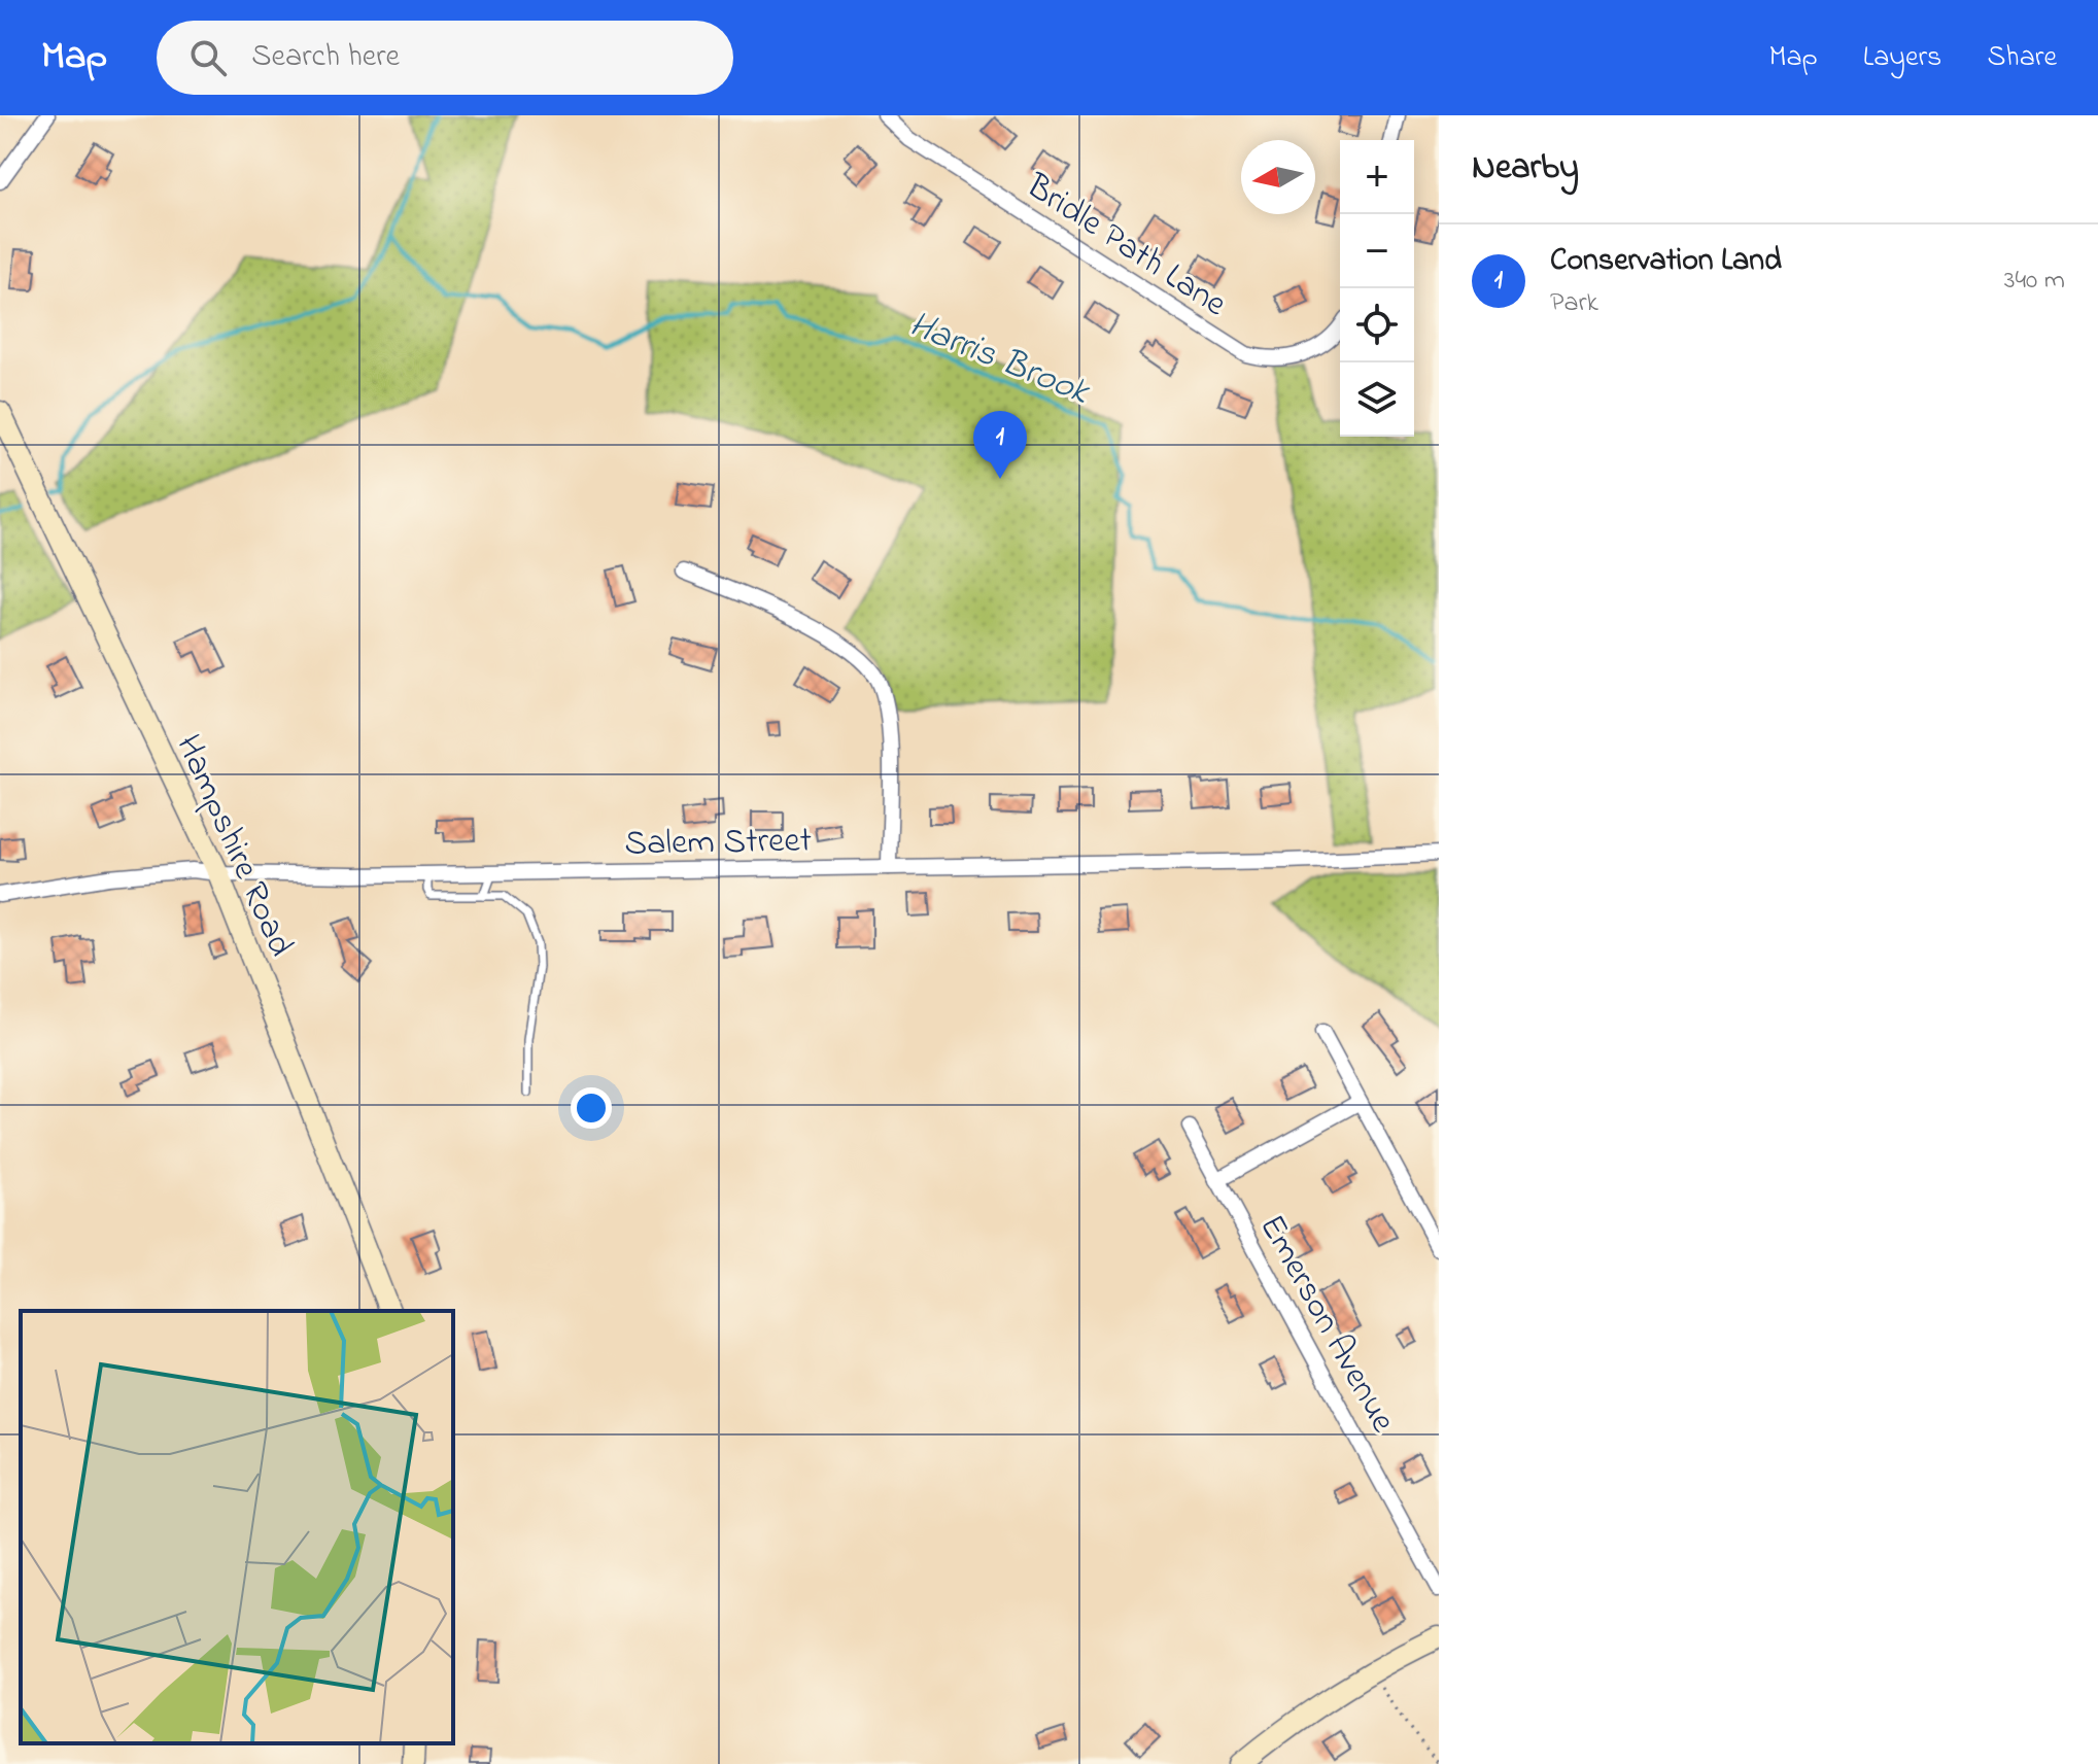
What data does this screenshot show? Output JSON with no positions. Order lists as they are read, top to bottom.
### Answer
{
  "streets": {
    "street": [
      "Bridle Path Lane",
      "Salem Street",
      "Hampshire Road",
      "Emerson Avenue"
    ]
  },
  "crossings": [
    ["Salem Street", "Hampshire Road"]
  ],
  "water": ["Harris Brook"],
  "north": "left",
  "page": {
    "header": "Map",
    "search": "Search here",
    "nav": ["Map", "Layers", "Share"],
    "heading": "Nearby",
    "map_buttons": ["+", "−"],
    "list": [
      {
        "mark": "1",
        "name": "Conservation Land",
        "note": "Park",
        "value": "340 m"
      }
    ],
    "pins": "1"
  }
}
